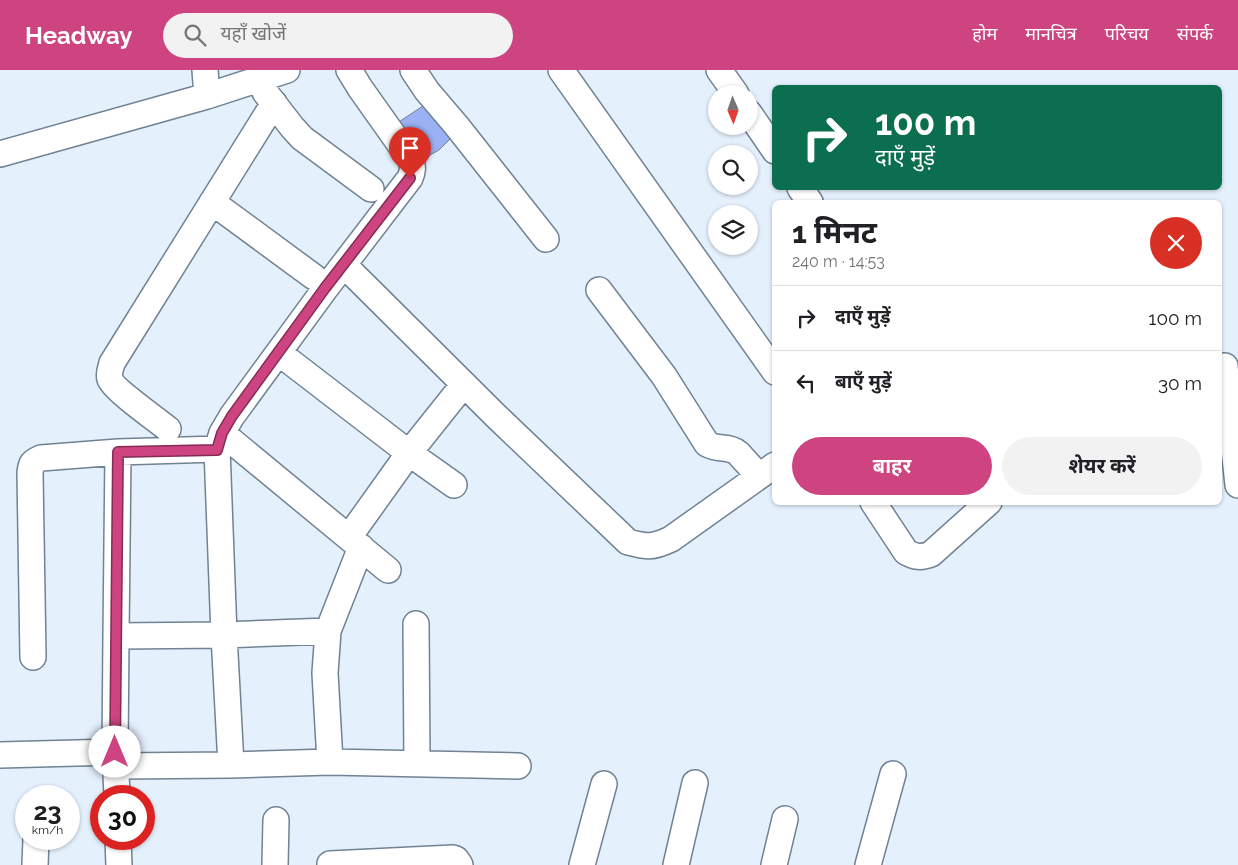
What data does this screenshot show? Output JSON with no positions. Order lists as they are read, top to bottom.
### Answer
{
  "north": "bottom",
  "page": {
    "header": "Headway",
    "search": "यहाँ खोजें",
    "nav": [
      "होम",
      "मानचित्र",
      "परिचय",
      "संपर्क"
    ],
    "turn": ["100 m", "दाएँ मुड़ें"],
    "heading": ["1 मिनट", "240 m · 14:53"],
    "list": [
      {
        "name": "दाएँ मुड़ें",
        "value": "100 m"
      },
      {
        "name": "बाएँ मुड़ें",
        "value": "30 m"
      }
    ],
    "buttons": ["बाहर", "शेयर करें"],
    "speed": "23 km/h",
    "limit": "30"
  }
}
